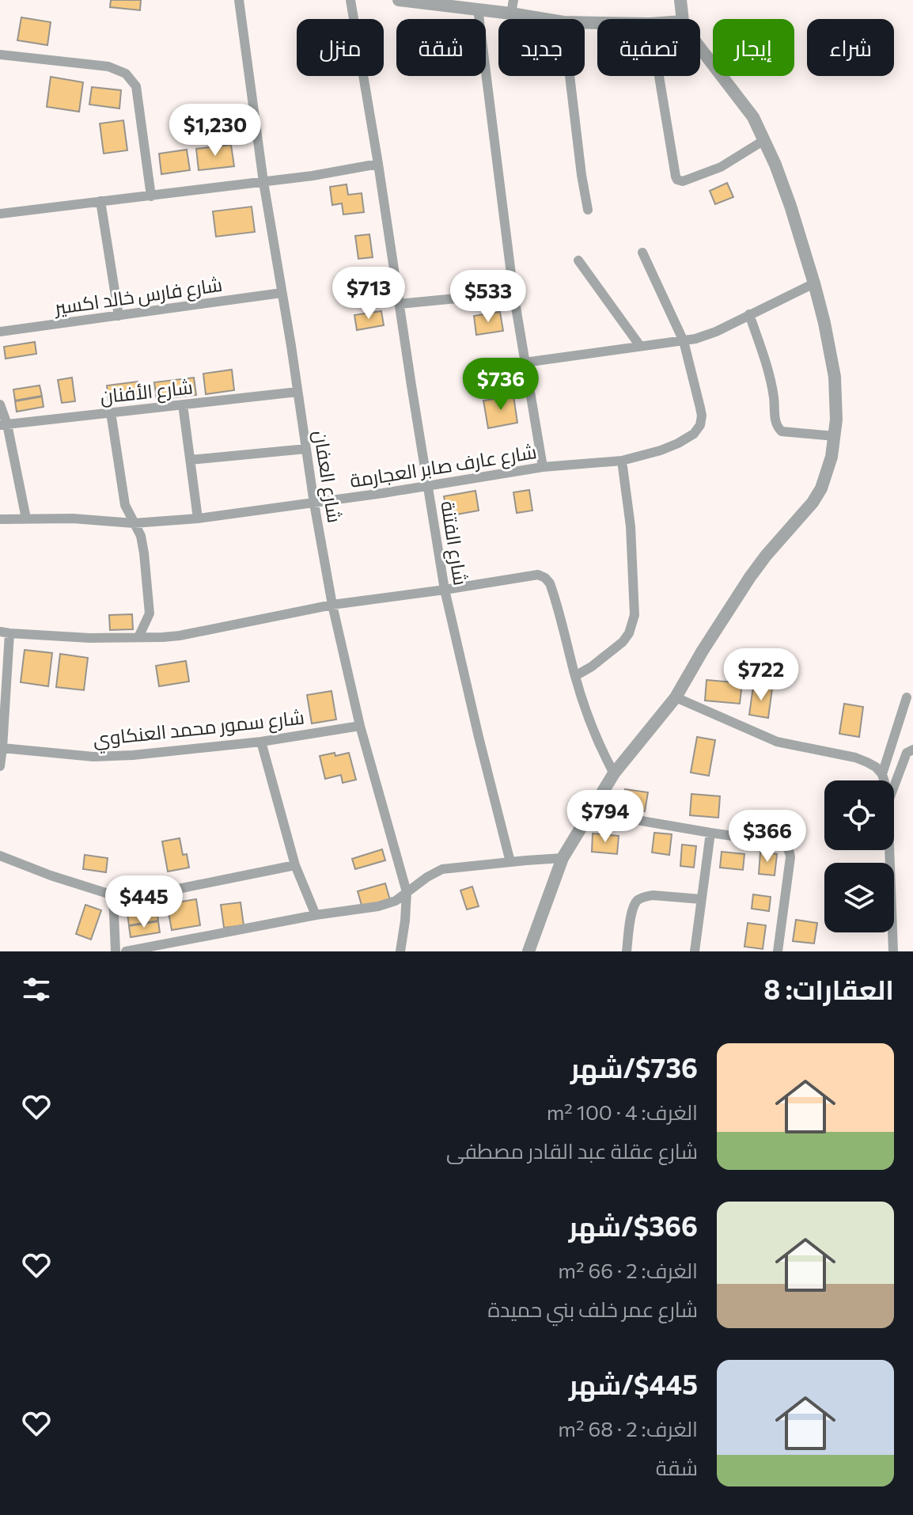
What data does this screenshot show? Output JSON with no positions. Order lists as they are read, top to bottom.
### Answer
{
  "streets": {
    "street": [
      "شارع فارس خالد اكسير",
      "شارع الأفنان",
      "شارع عارف صابر العجارمة",
      "شارع العفان",
      "شارع الفتنة",
      "شارع سمور محمد العنكاوي"
    ]
  },
  "crossings": [
    ["شارع فارس خالد اكسير", "شارع العفان"],
    ["شارع الأفنان", "شارع العفان"],
    ["شارع عارف صابر العجارمة", "شارع العفان"],
    ["شارع عارف صابر العجارمة", "شارع الفتنة"],
    ["شارع العفان", "شارع سمور محمد العنكاوي"]
  ],
  "page": {
    "chip": [
      "شراء",
      "إيجار",
      "تصفية",
      "جديد",
      "شقة",
      "منزل"
    ],
    "price": [
      "$1,230",
      "$713",
      "$533",
      "$736",
      "$722",
      "$794",
      "$366",
      "$445"
    ],
    "heading": "العقارات: 8",
    "list": [
      {
        "name": "$736/شهر",
        "note": "الغرف: 4 · 100 m² · شارع عقلة عبد القادر مصطفى"
      },
      {
        "name": "$366/شهر",
        "note": "الغرف: 2 · 66 m² · شارع عمر خلف بني حميدة"
      },
      {
        "name": "$445/شهر",
        "note": "الغرف: 2 · 68 m² · شقة"
      }
    ]
  }
}
